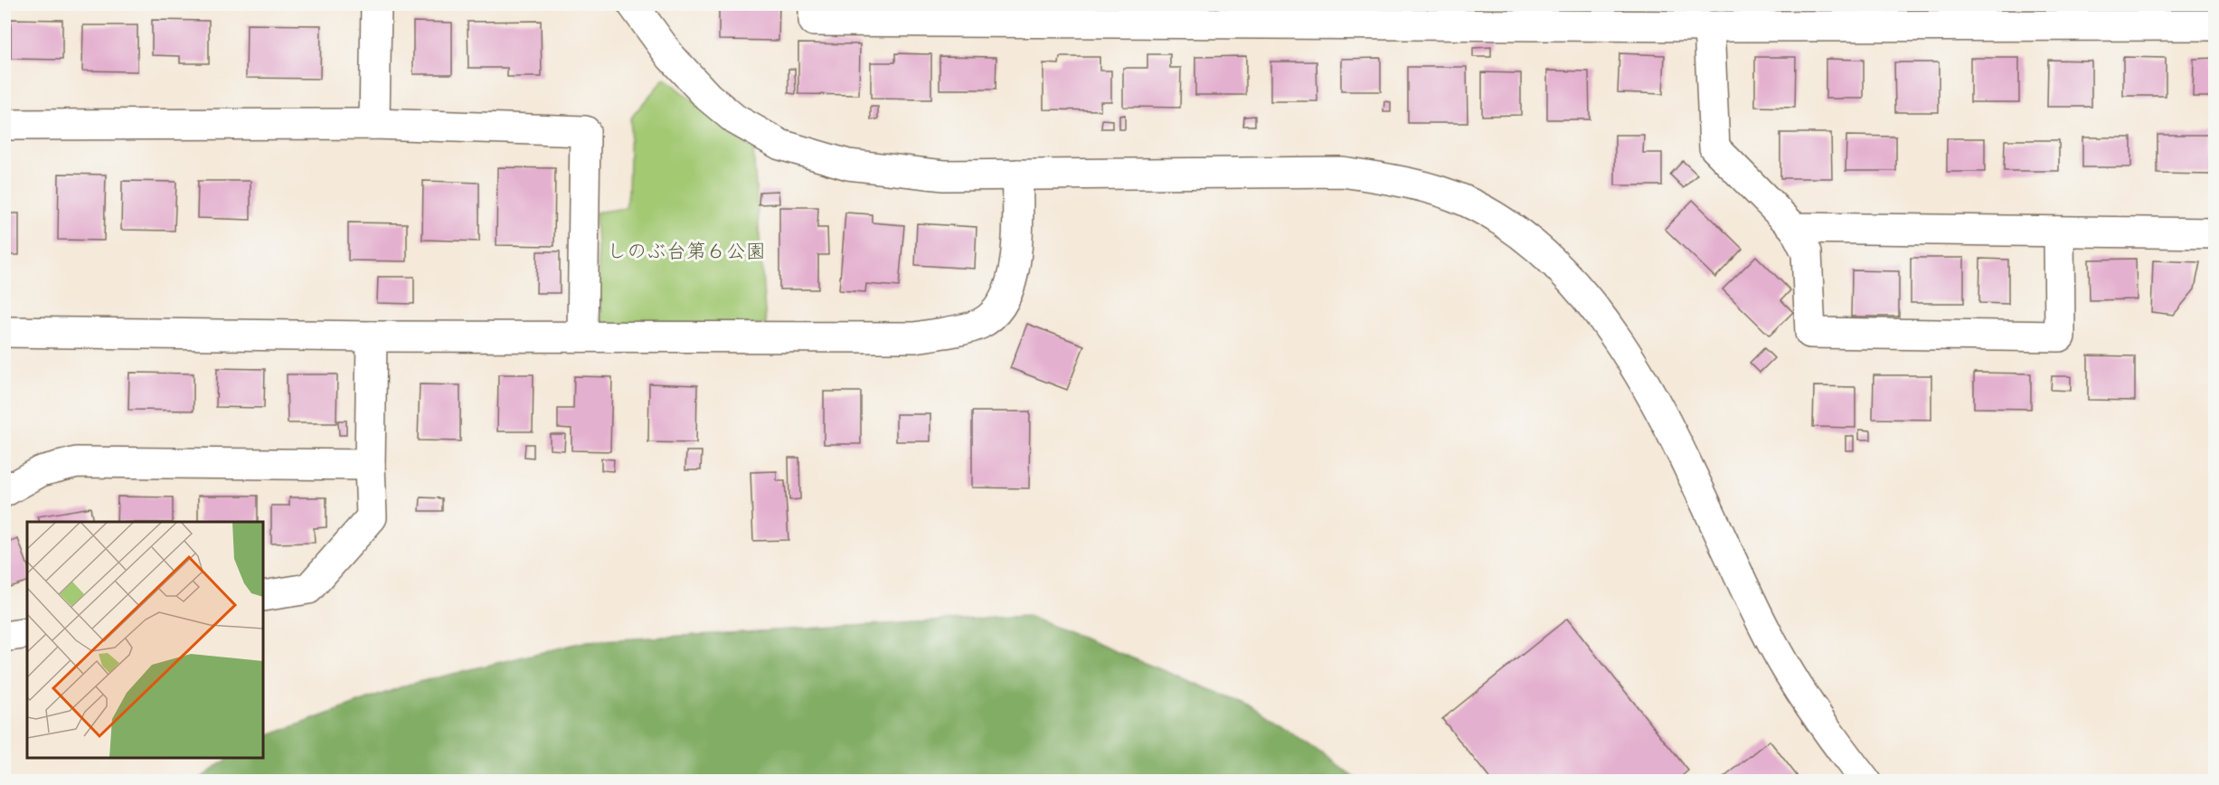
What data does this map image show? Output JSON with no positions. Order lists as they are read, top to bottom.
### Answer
{
  "parks": ["しのぶ台第６公園"]
}
